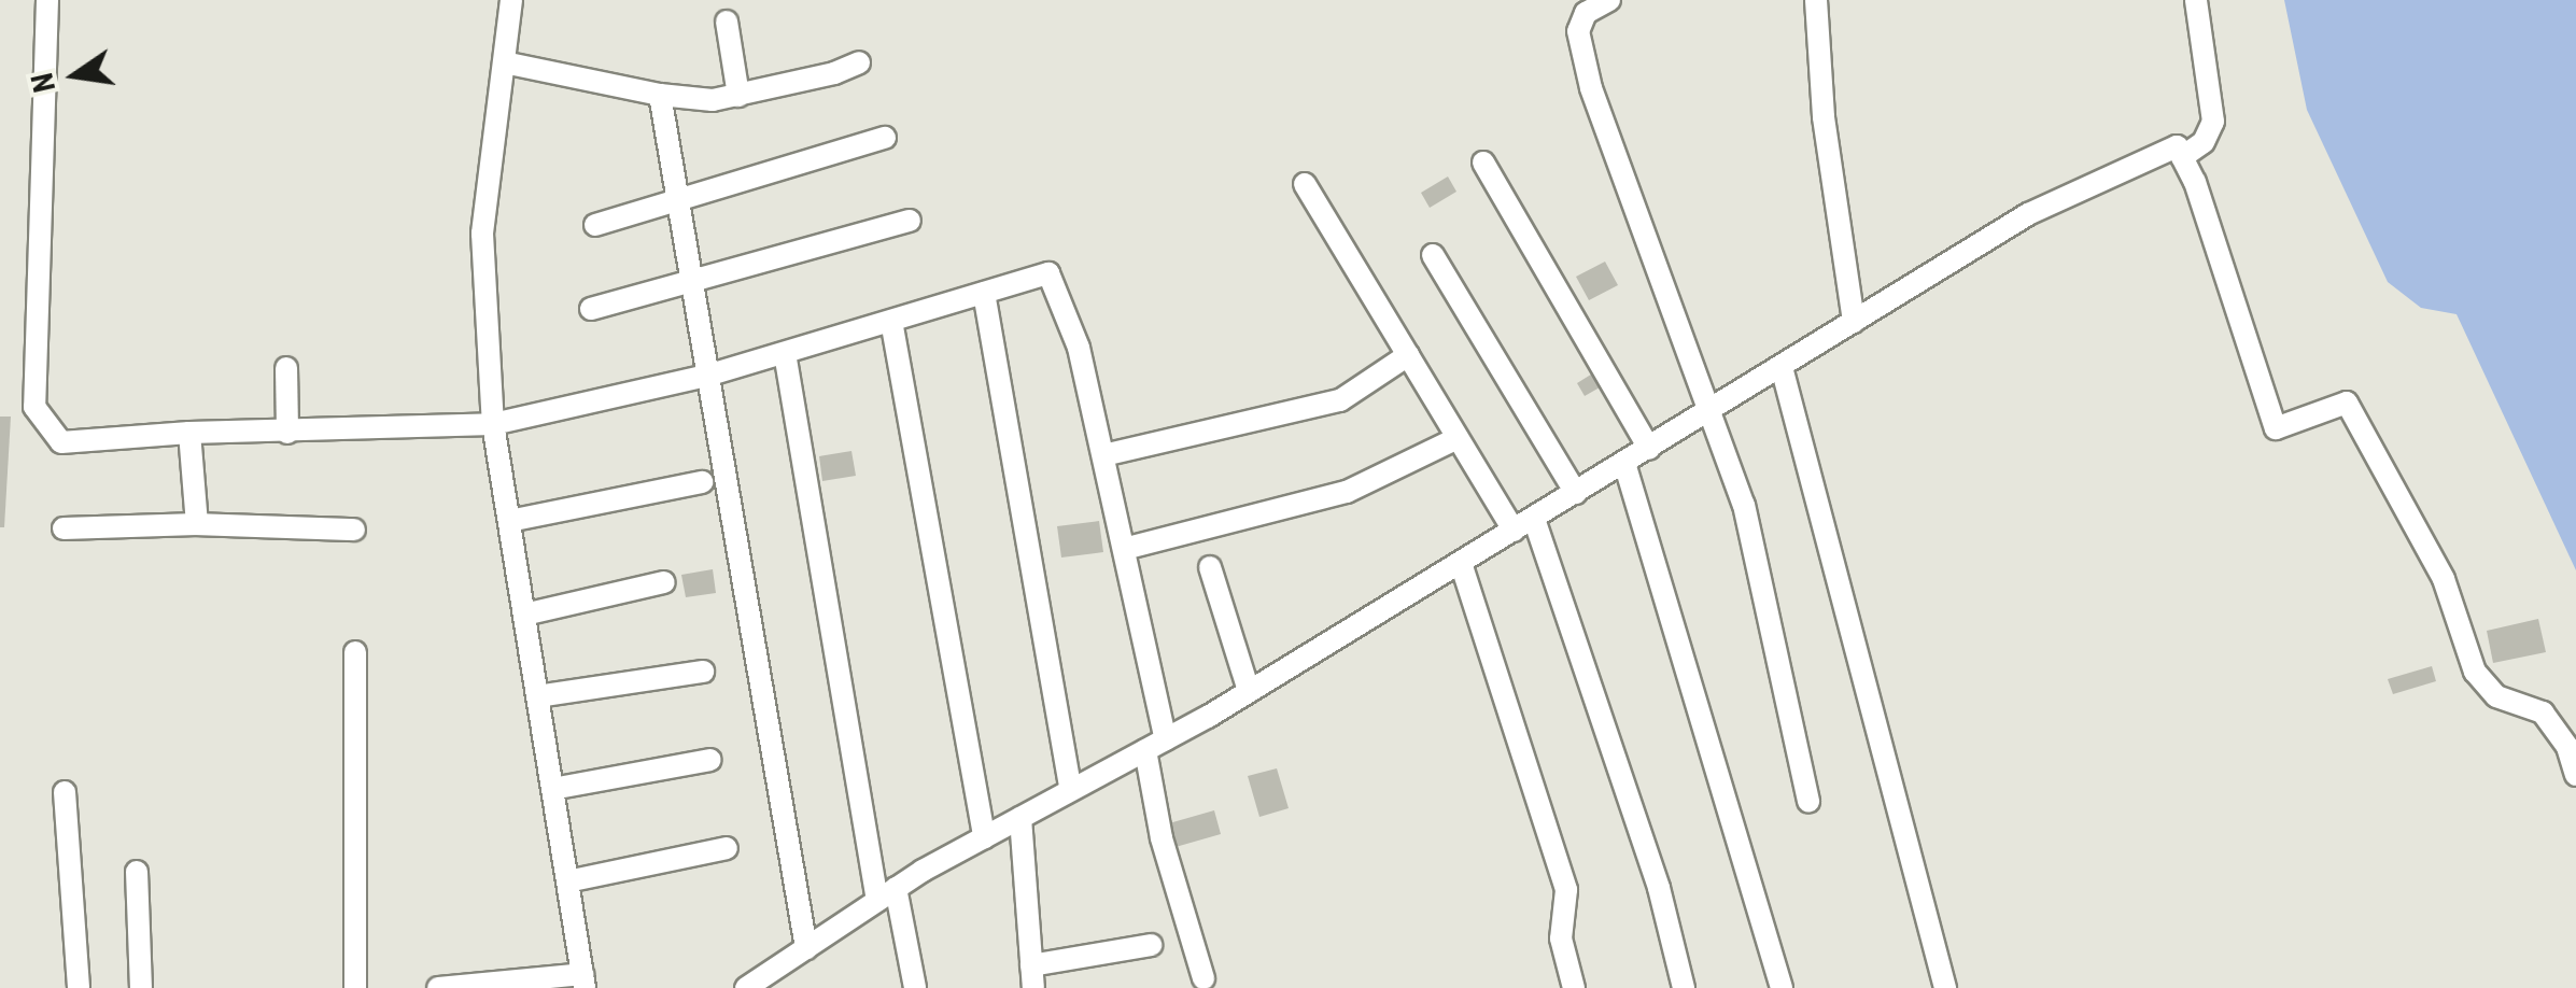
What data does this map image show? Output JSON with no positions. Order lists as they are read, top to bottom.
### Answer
{
  "north": "left"
}
